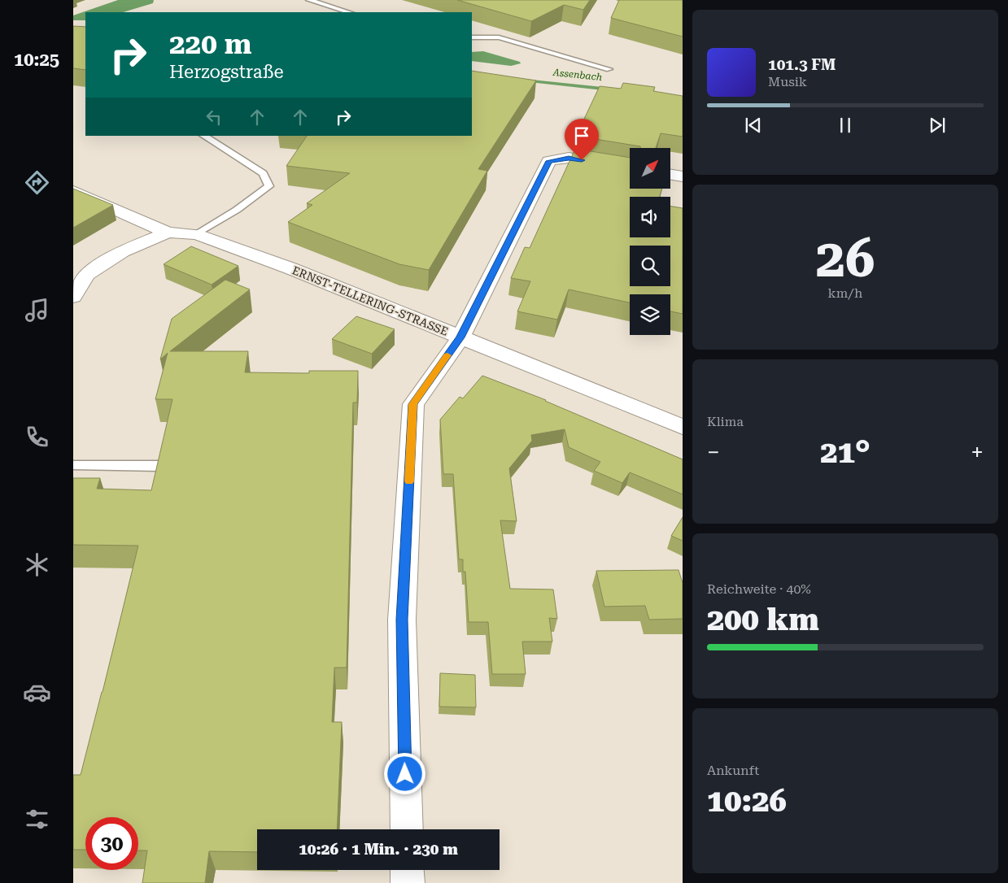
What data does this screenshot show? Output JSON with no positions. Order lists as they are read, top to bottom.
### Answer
{
  "streets": {
    "street": ["ERNST-TELLERING-STRASSE"]
  },
  "water": ["Assenbach"],
  "north": "top right",
  "page": {
    "tabs": "10:25",
    "turn": ["220 m", "Herzogstraße"],
    "song": ["101.3 FM", "Musik"],
    "tile": [
      ["26", "km/h"],
      "Klima",
      ["Reichweite · 40%", "200 km"],
      ["Ankunft", "10:26"]
    ],
    "heat": ["−", "21°", "+"],
    "limit": "30",
    "trip": "10:26 · 1 Min. · 230 m"
  }
}
